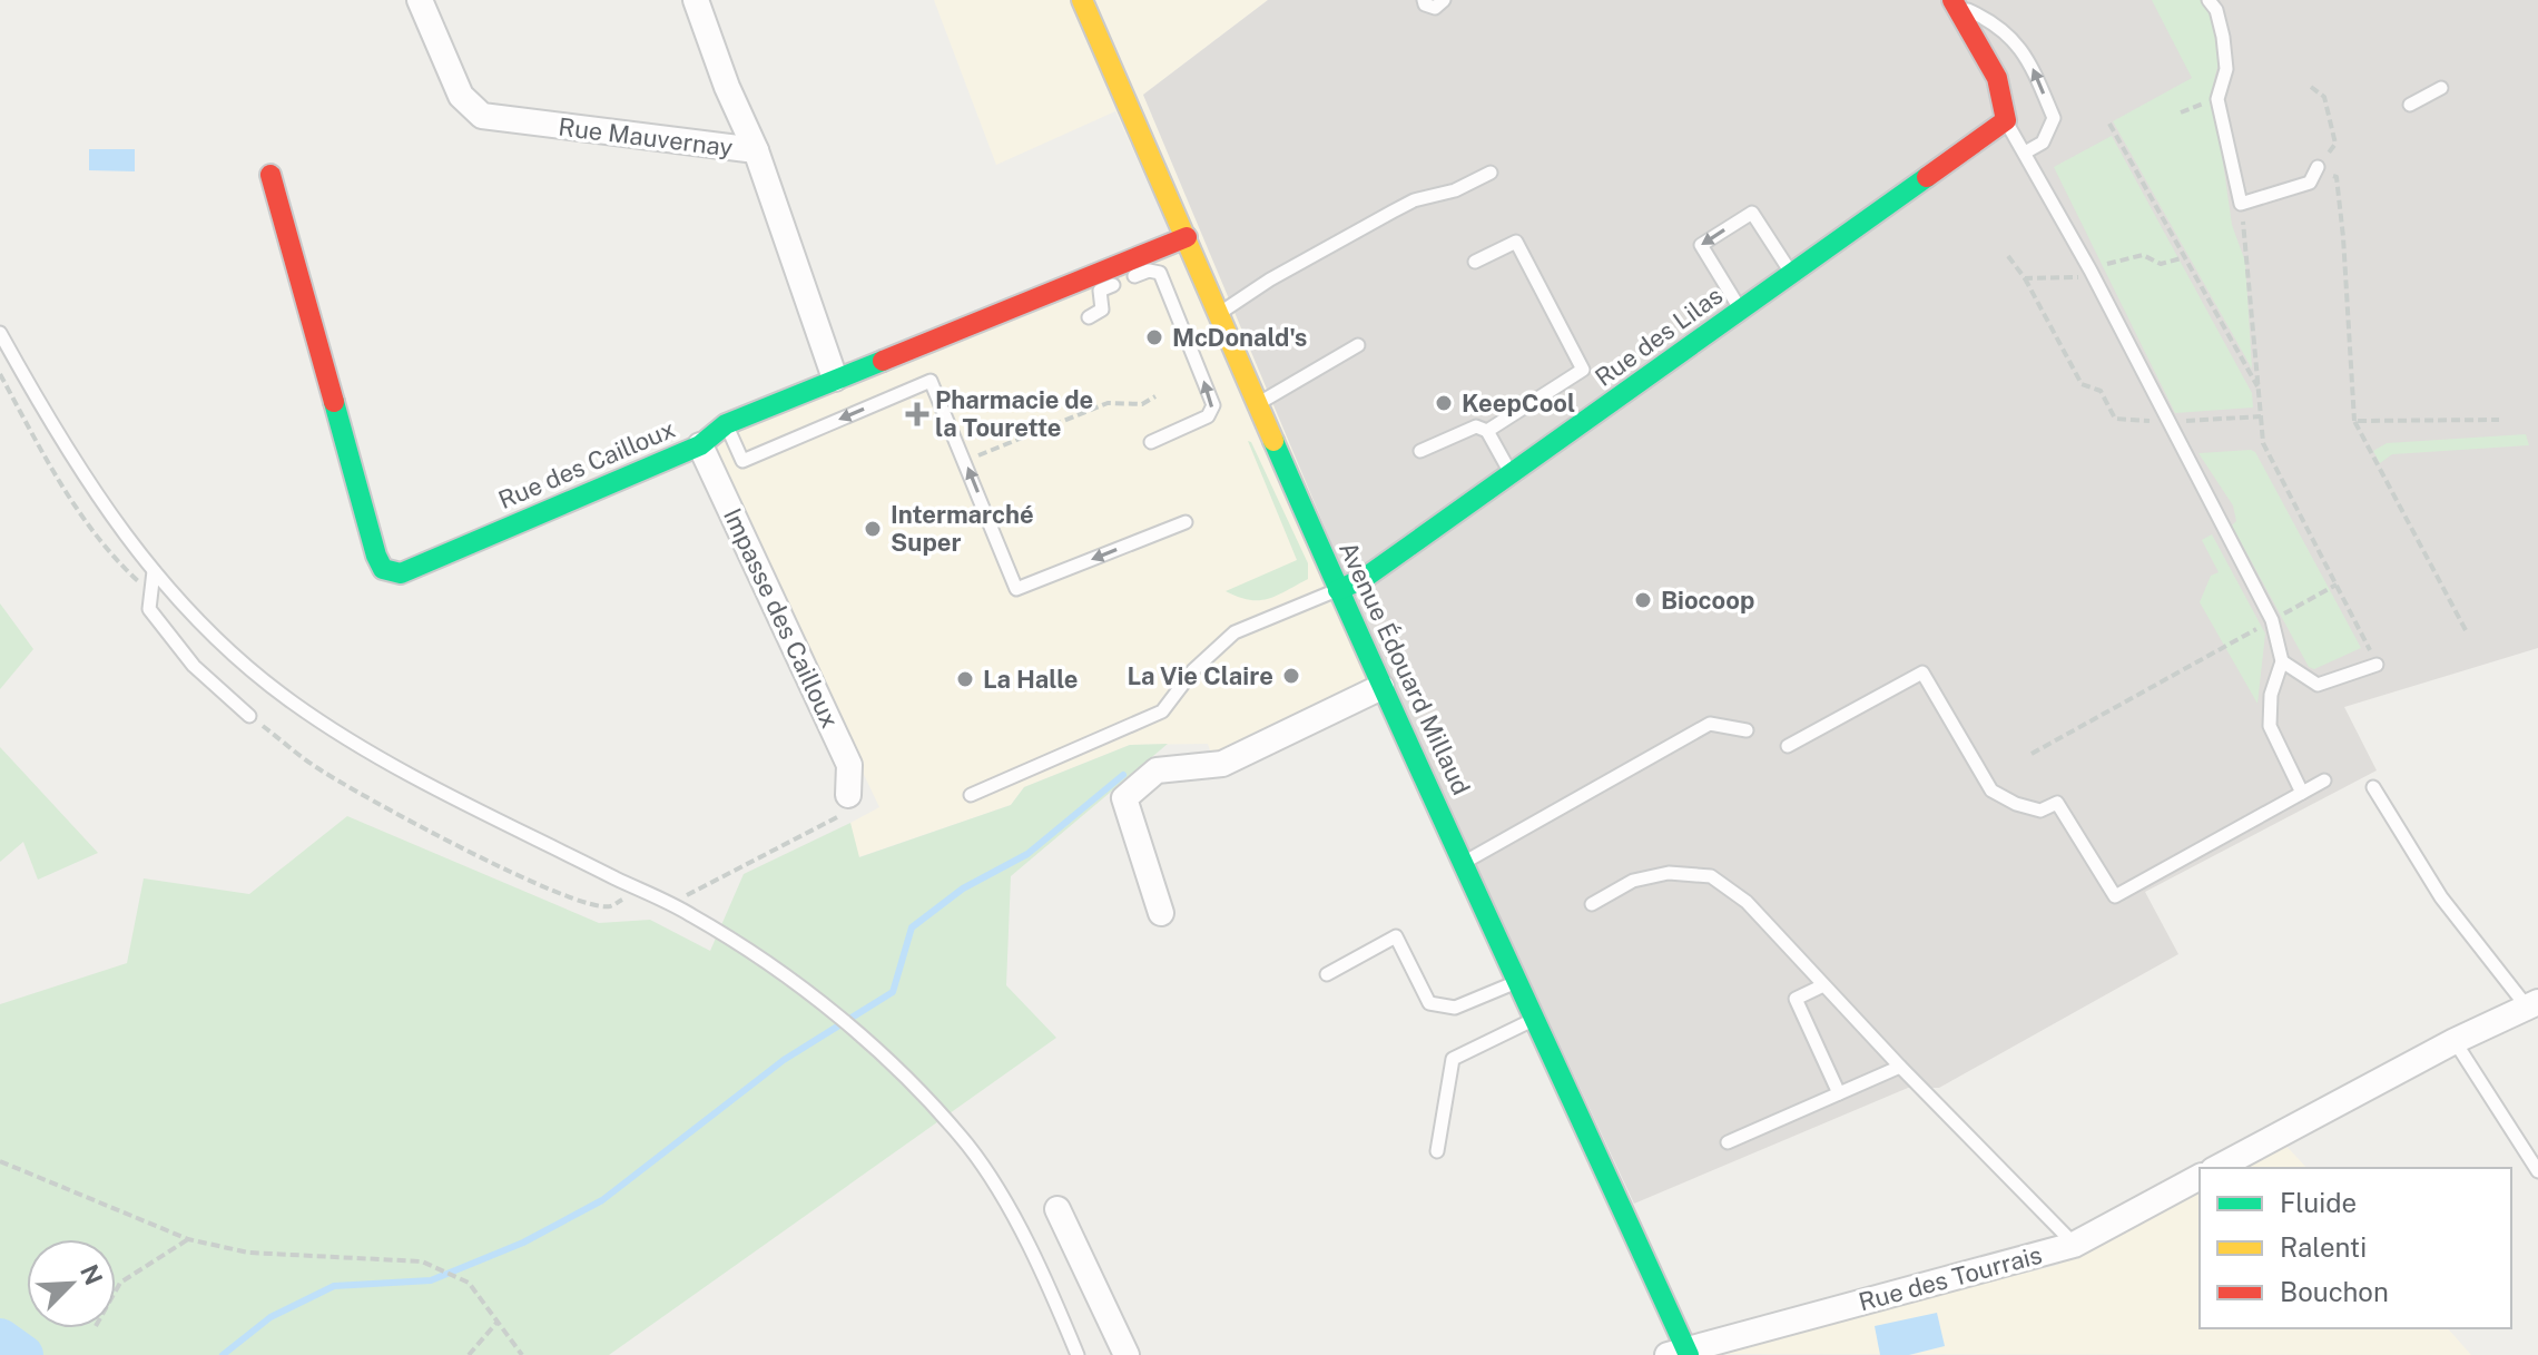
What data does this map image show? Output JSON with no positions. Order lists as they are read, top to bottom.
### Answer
{
  "streets": {
    "street": [
      "Rue Mauvernay",
      "Rue des Lilas",
      "Rue des Cailloux",
      "Impasse des Cailloux",
      "Avenue Édouard Millaud",
      "Rue des Tourrais"
    ]
  },
  "crossings": [
    ["Rue Mauvernay", "Rue des Cailloux"],
    ["Rue des Lilas", "Avenue Édouard Millaud"],
    ["Rue des Cailloux", "Impasse des Cailloux"],
    ["Rue des Cailloux", "Avenue Édouard Millaud"],
    ["Avenue Édouard Millaud", "Rue des Tourrais"]
  ],
  "places": {
    "other": [
      "McDonald's",
      "KeepCool",
      "Intermarché Super",
      "Biocoop",
      "La Vie Claire",
      "La Halle"
    ],
    "health": ["Pharmacie de la Tourette"]
  },
  "legend": ["Fluide", "Ralenti", "Bouchon"],
  "north": "top right"
}
